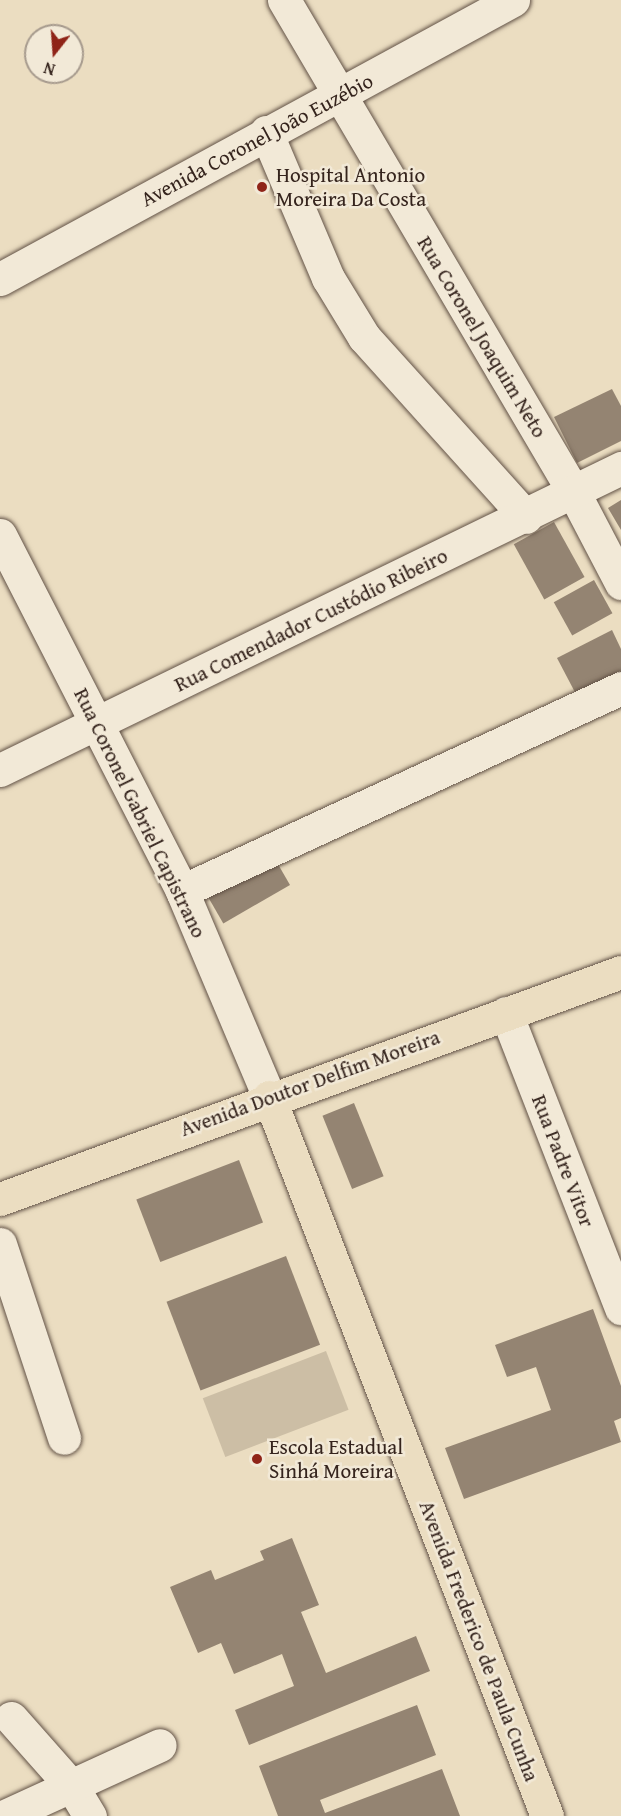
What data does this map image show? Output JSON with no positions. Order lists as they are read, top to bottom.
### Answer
{
  "streets": {
    "main road": ["Avenida Doutor Delfim Moreira", "Avenida Frederico de Paula Cunha"],
    "street": [
      "Avenida Coronel João Euzébio",
      "Rua Coronel Joaquim Neto",
      "Rua Comendador Custódio Ribeiro",
      "Rua Coronel Gabriel Capistrano",
      "Rua Padre Vitor"
    ]
  },
  "crossings": [
    ["Avenida Coronel João Euzébio", "Rua Coronel Joaquim Neto"],
    ["Rua Coronel Joaquim Neto", "Rua Comendador Custódio Ribeiro"],
    ["Rua Comendador Custódio Ribeiro", "Rua Coronel Gabriel Capistrano"],
    ["Rua Coronel Gabriel Capistrano", "Avenida Doutor Delfim Moreira"],
    ["Rua Coronel Gabriel Capistrano", "Avenida Frederico de Paula Cunha"],
    ["Avenida Doutor Delfim Moreira", "Rua Padre Vitor"],
    ["Avenida Doutor Delfim Moreira", "Avenida Frederico de Paula Cunha"]
  ],
  "places": ["Hospital Antonio Moreira Da Costa", "Escola Estadual Sinhá Moreira"],
  "north": "bottom"
}
